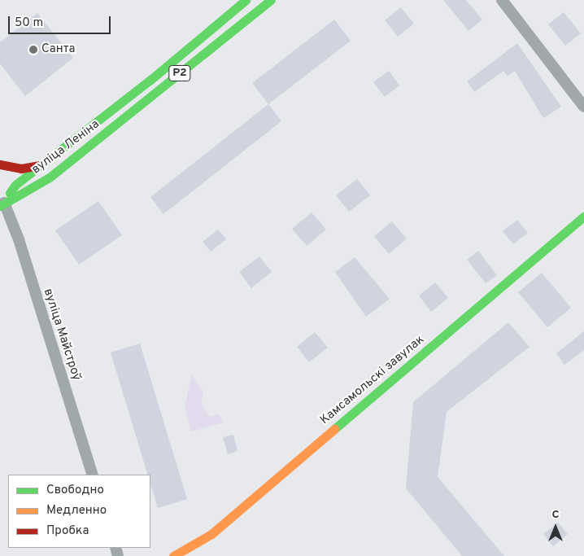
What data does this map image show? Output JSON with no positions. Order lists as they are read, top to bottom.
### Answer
{
  "streets": {
    "main road": ["Р2", "вуліца Леніна", "Камсамольскі завулак"],
    "street": ["вуліца Майстроў"]
  },
  "crossings": [
    ["вуліца Леніна", "вуліца Майстроў"]
  ],
  "places": ["Санта"],
  "legend": ["Свободно", "Медленно", "Пробка"],
  "scale_bar": "50 m",
  "north": "top"
}
